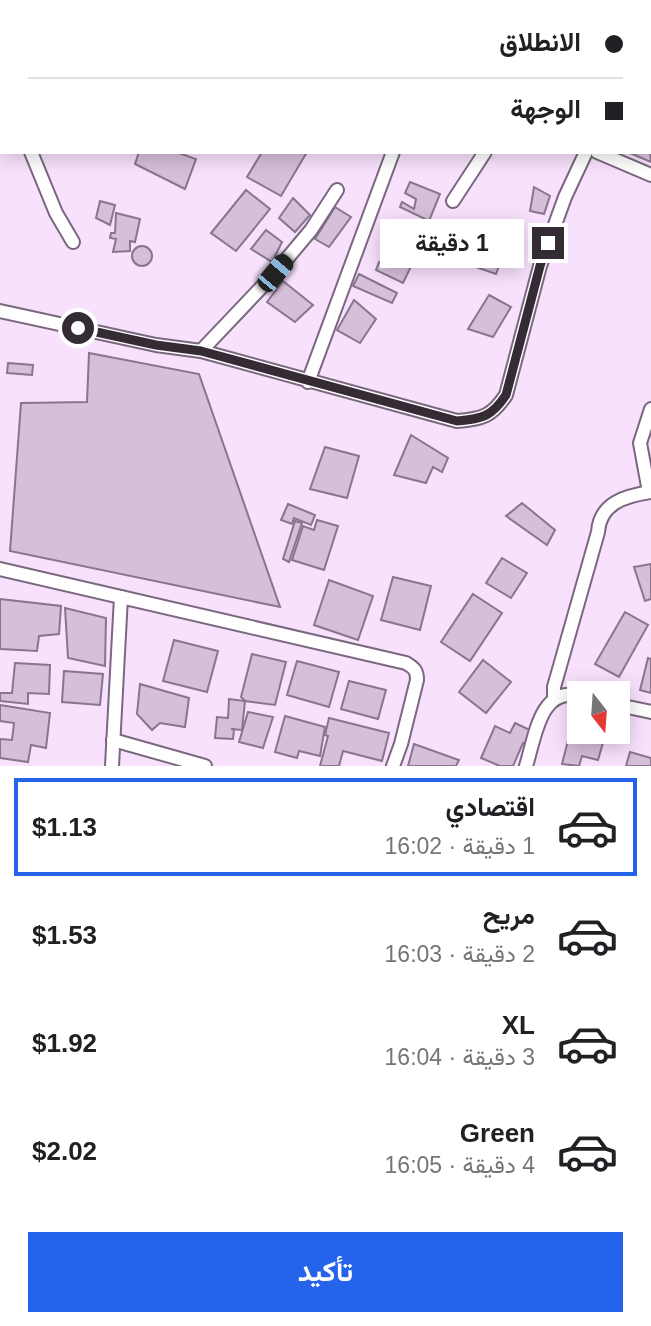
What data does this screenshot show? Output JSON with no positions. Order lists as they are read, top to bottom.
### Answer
{
  "north": "bottom",
  "page": {
    "banner": ["الانطلاق", "الوجهة"],
    "bubble": "1 دقيقة",
    "list": [
      {
        "name": "اقتصادي",
        "note": "1 دقيقة · 16:02",
        "value": "$1.13"
      },
      {
        "name": "مريح",
        "note": "2 دقيقة · 16:03",
        "value": "$1.53"
      },
      {
        "name": "XL",
        "note": "3 دقيقة · 16:04",
        "value": "$1.92"
      },
      {
        "name": "Green",
        "note": "4 دقيقة · 16:05",
        "value": "$2.02"
      }
    ],
    "buttons": "تأكيد"
  }
}
